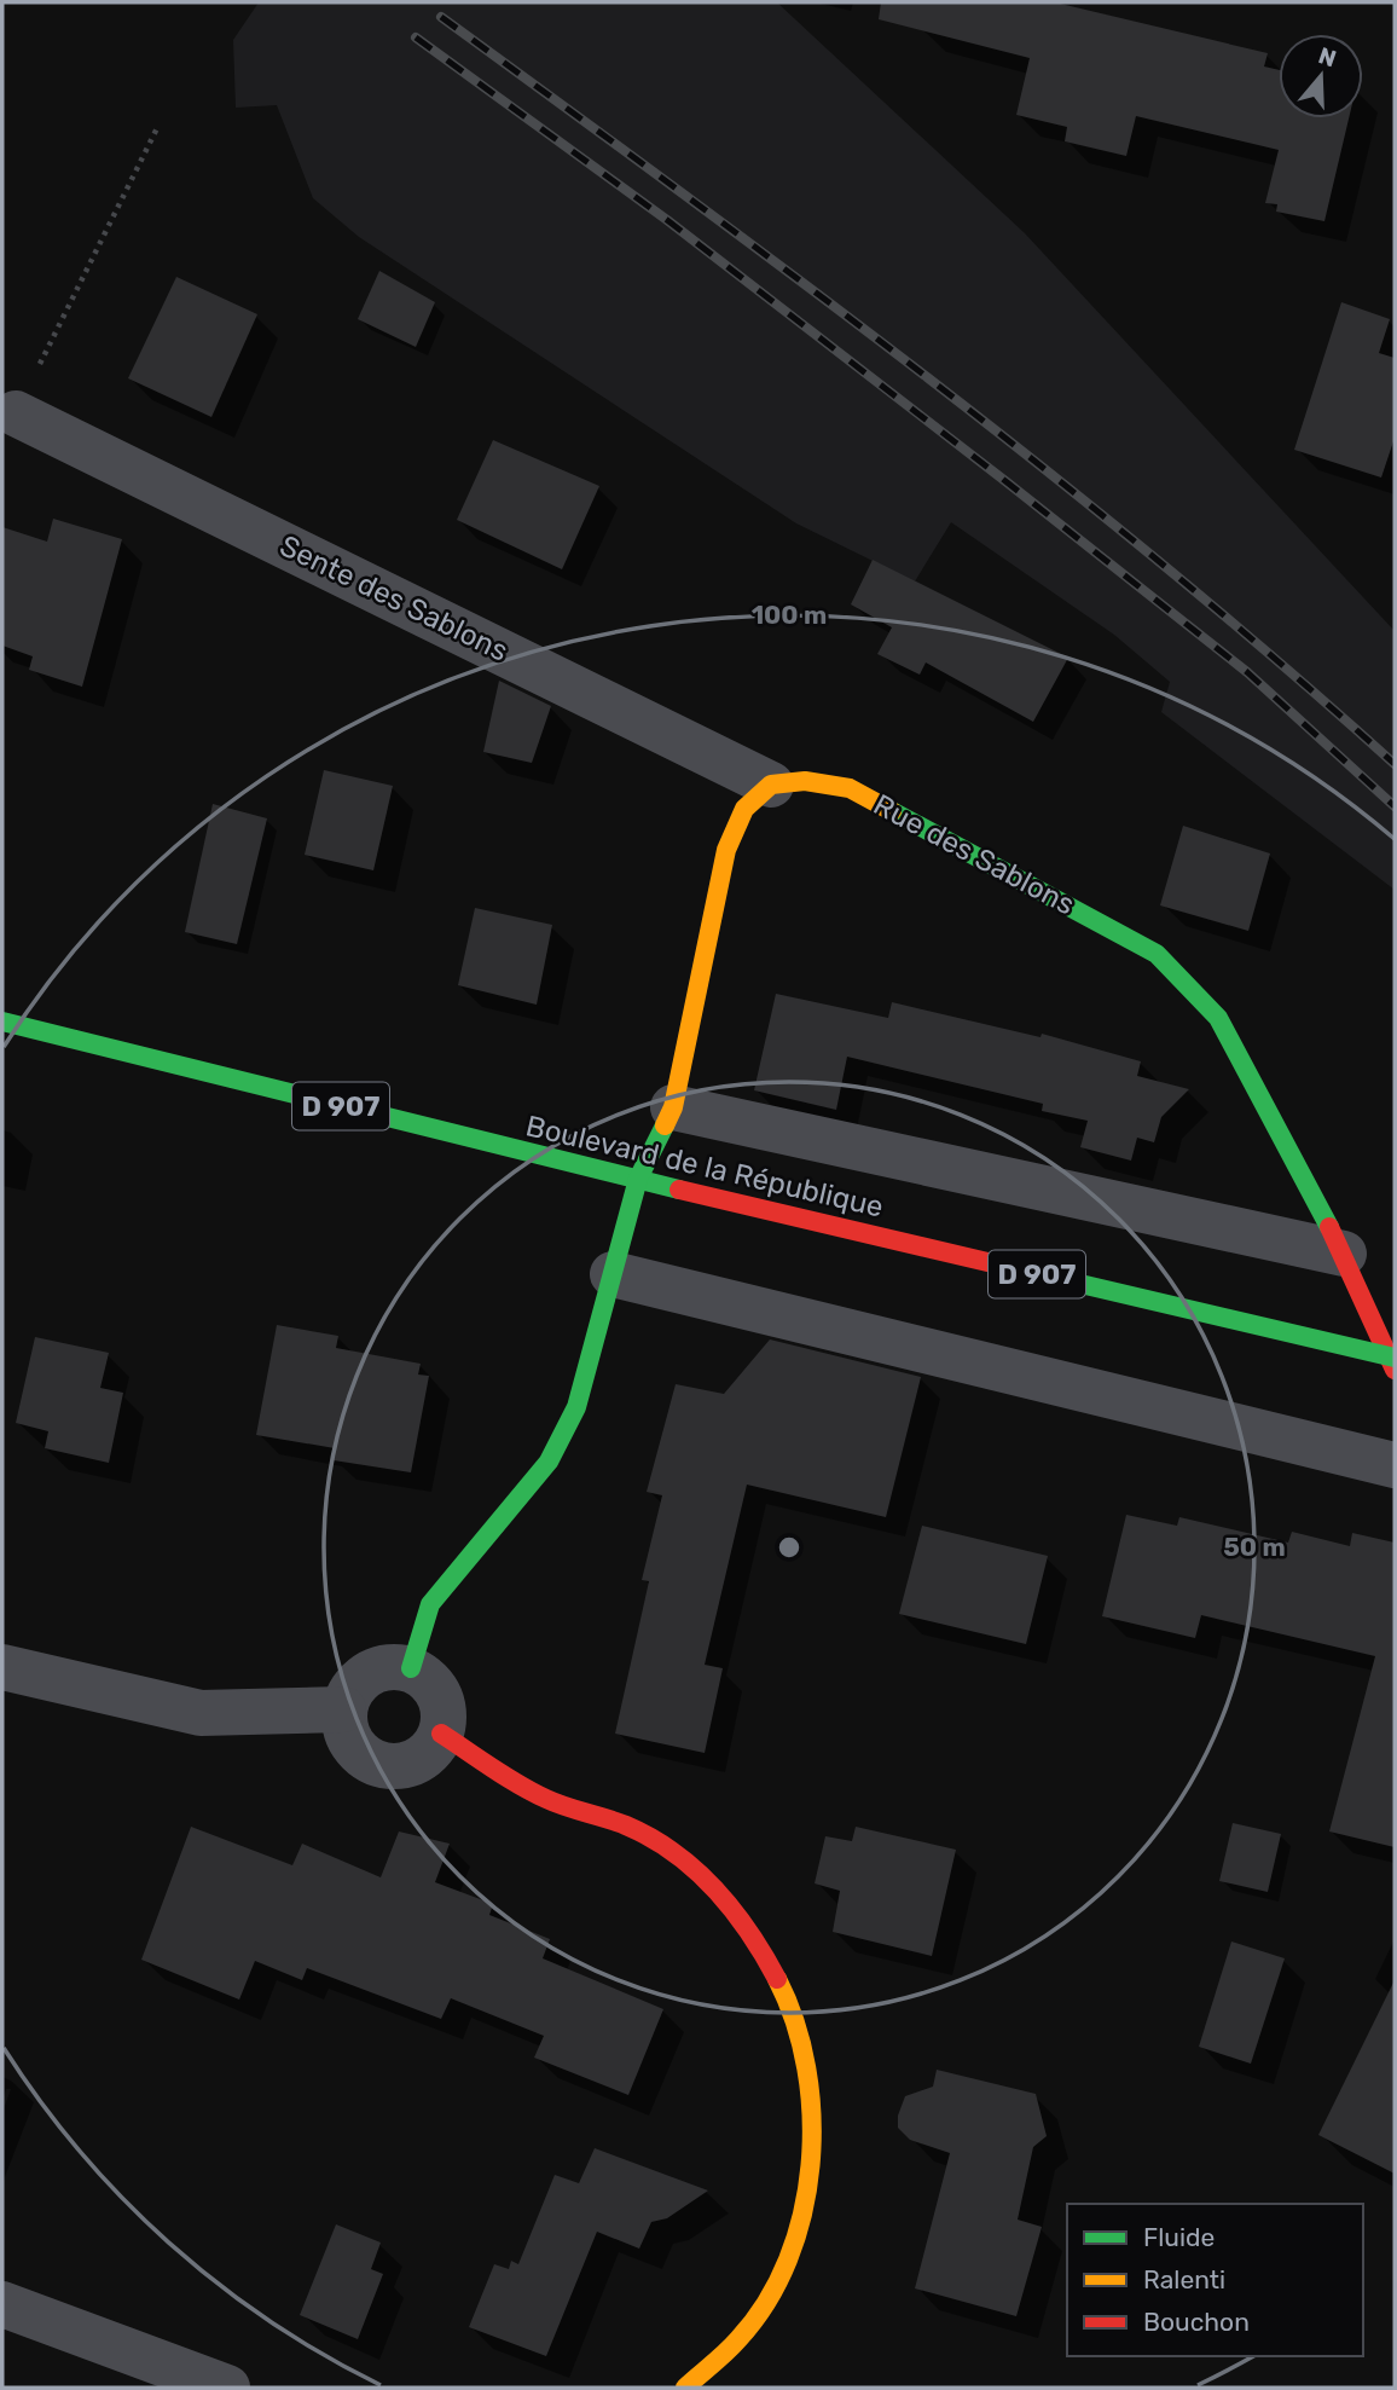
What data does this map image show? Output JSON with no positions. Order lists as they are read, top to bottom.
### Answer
{
  "streets": {
    "street": [
      "Sente des Sablons",
      "Rue des Sablons",
      "D 907",
      "Boulevard de la République"
    ]
  },
  "crossings": [
    ["Sente des Sablons", "Rue des Sablons"]
  ],
  "legend": ["Fluide", "Ralenti", "Bouchon"],
  "north": "top",
  "rings": ["100 m", "50 m"]
}
